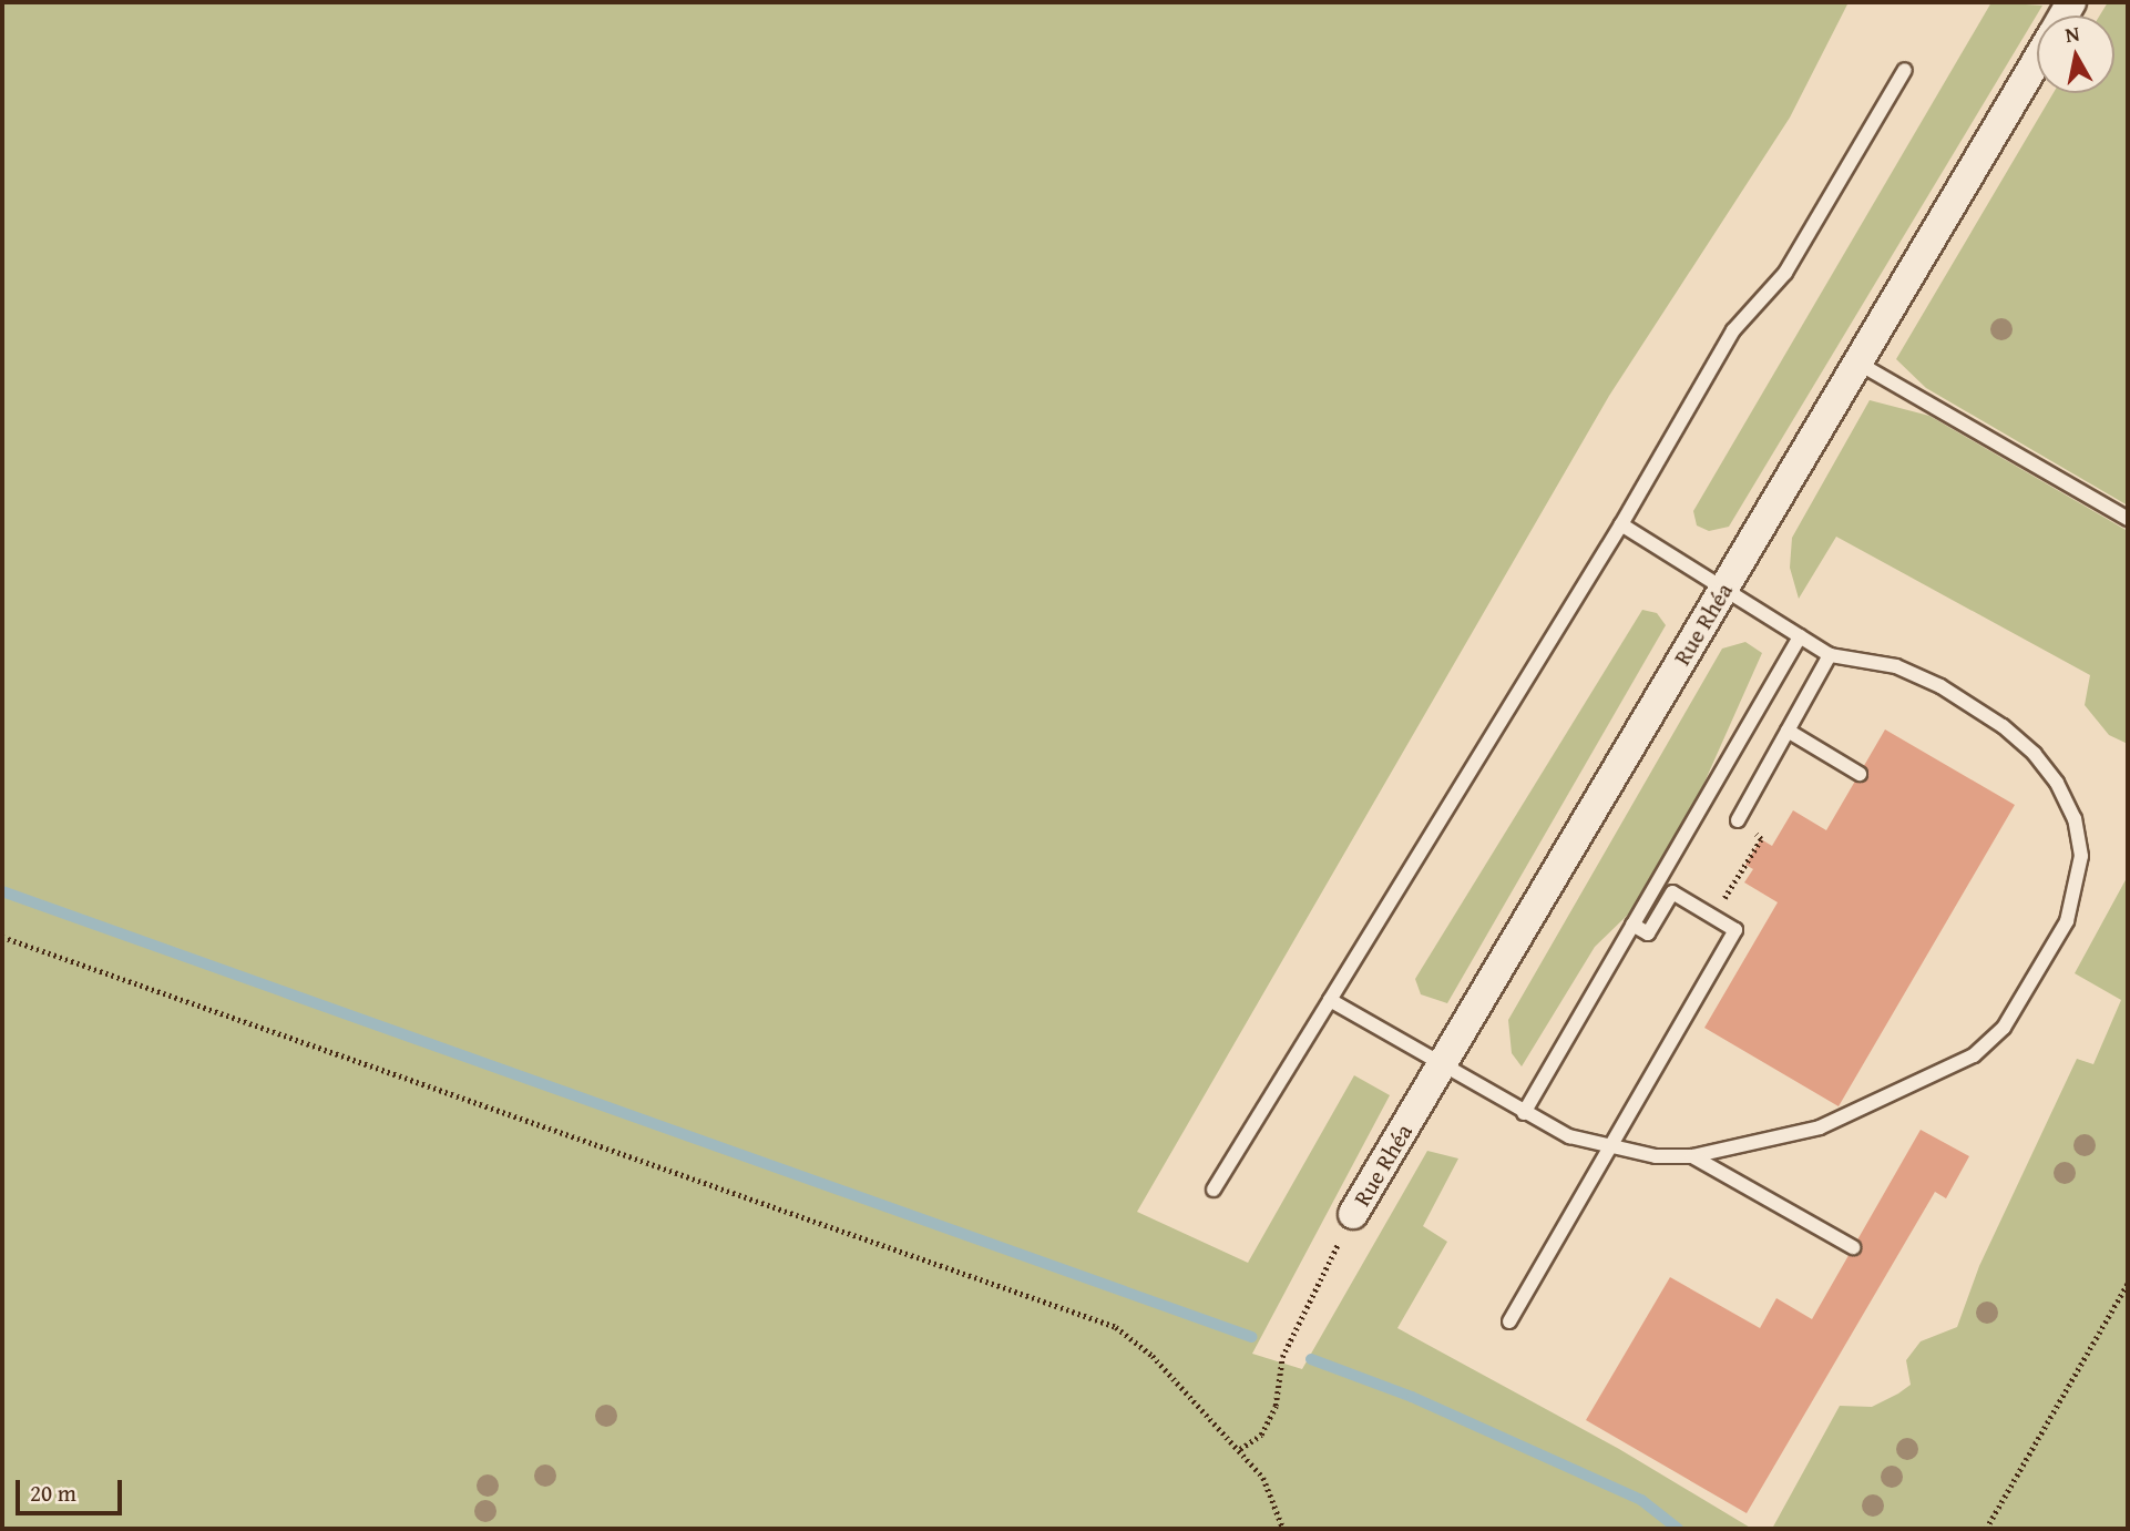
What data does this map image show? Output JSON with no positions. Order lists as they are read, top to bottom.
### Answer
{
  "streets": {
    "street": ["Rue Rhéa"]
  },
  "scale_bar": "20 m",
  "north": "top"
}
